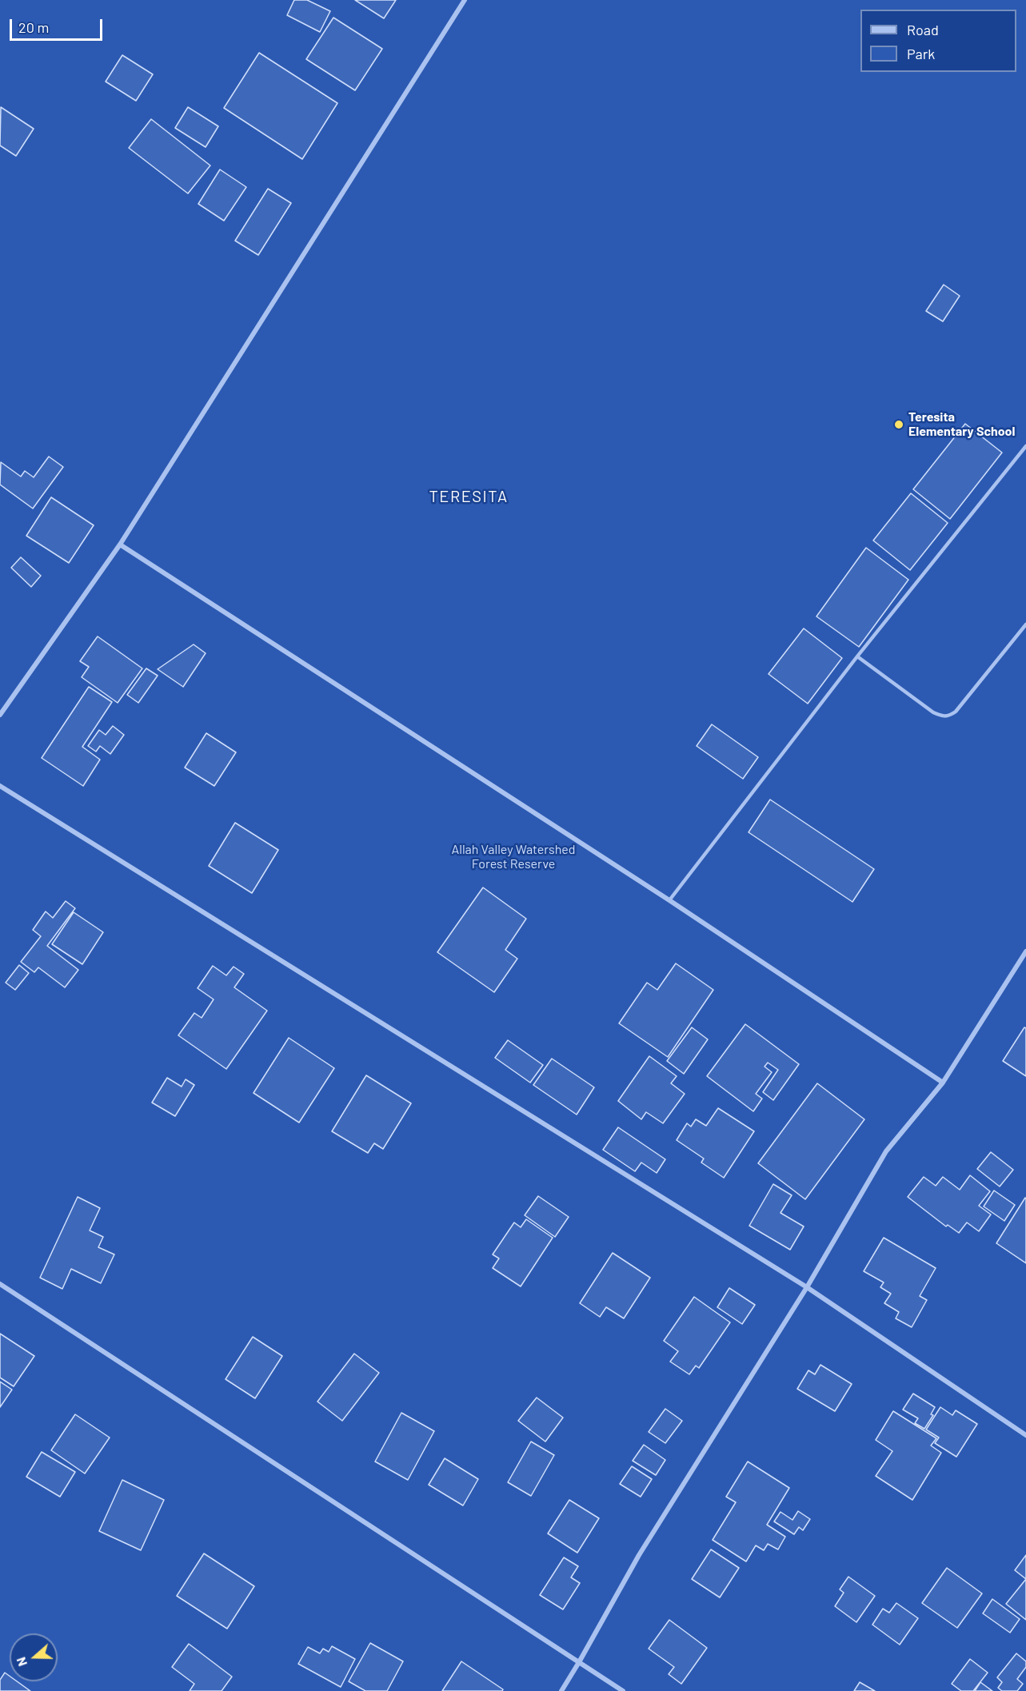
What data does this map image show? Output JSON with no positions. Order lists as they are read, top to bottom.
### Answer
{
  "districts": ["TERESITA"],
  "parks": ["Allah Valley Watershed Forest Reserve"],
  "places": ["Teresita Elementary School"],
  "legend": ["Road", "Park"],
  "scale_bar": "20 m",
  "north": "left"
}
